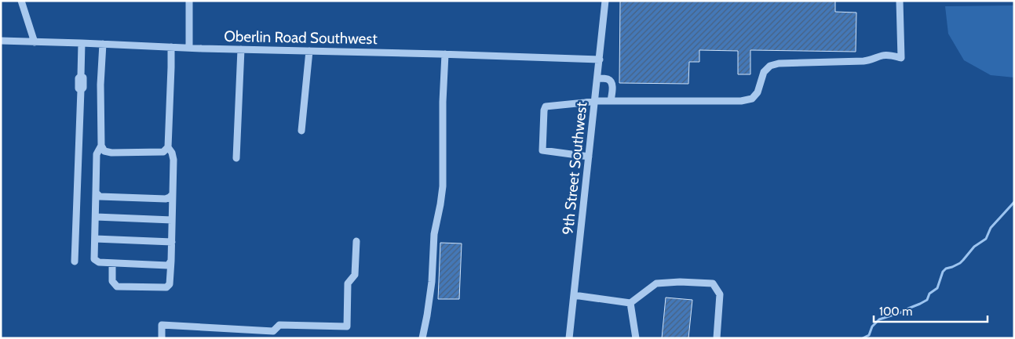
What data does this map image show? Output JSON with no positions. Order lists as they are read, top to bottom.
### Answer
{
  "streets": {
    "street": ["Oberlin Road Southwest", "9th Street Southwest"]
  },
  "crossings": [
    ["Oberlin Road Southwest", "9th Street Southwest"]
  ],
  "scale_bar": "100 m"
}
